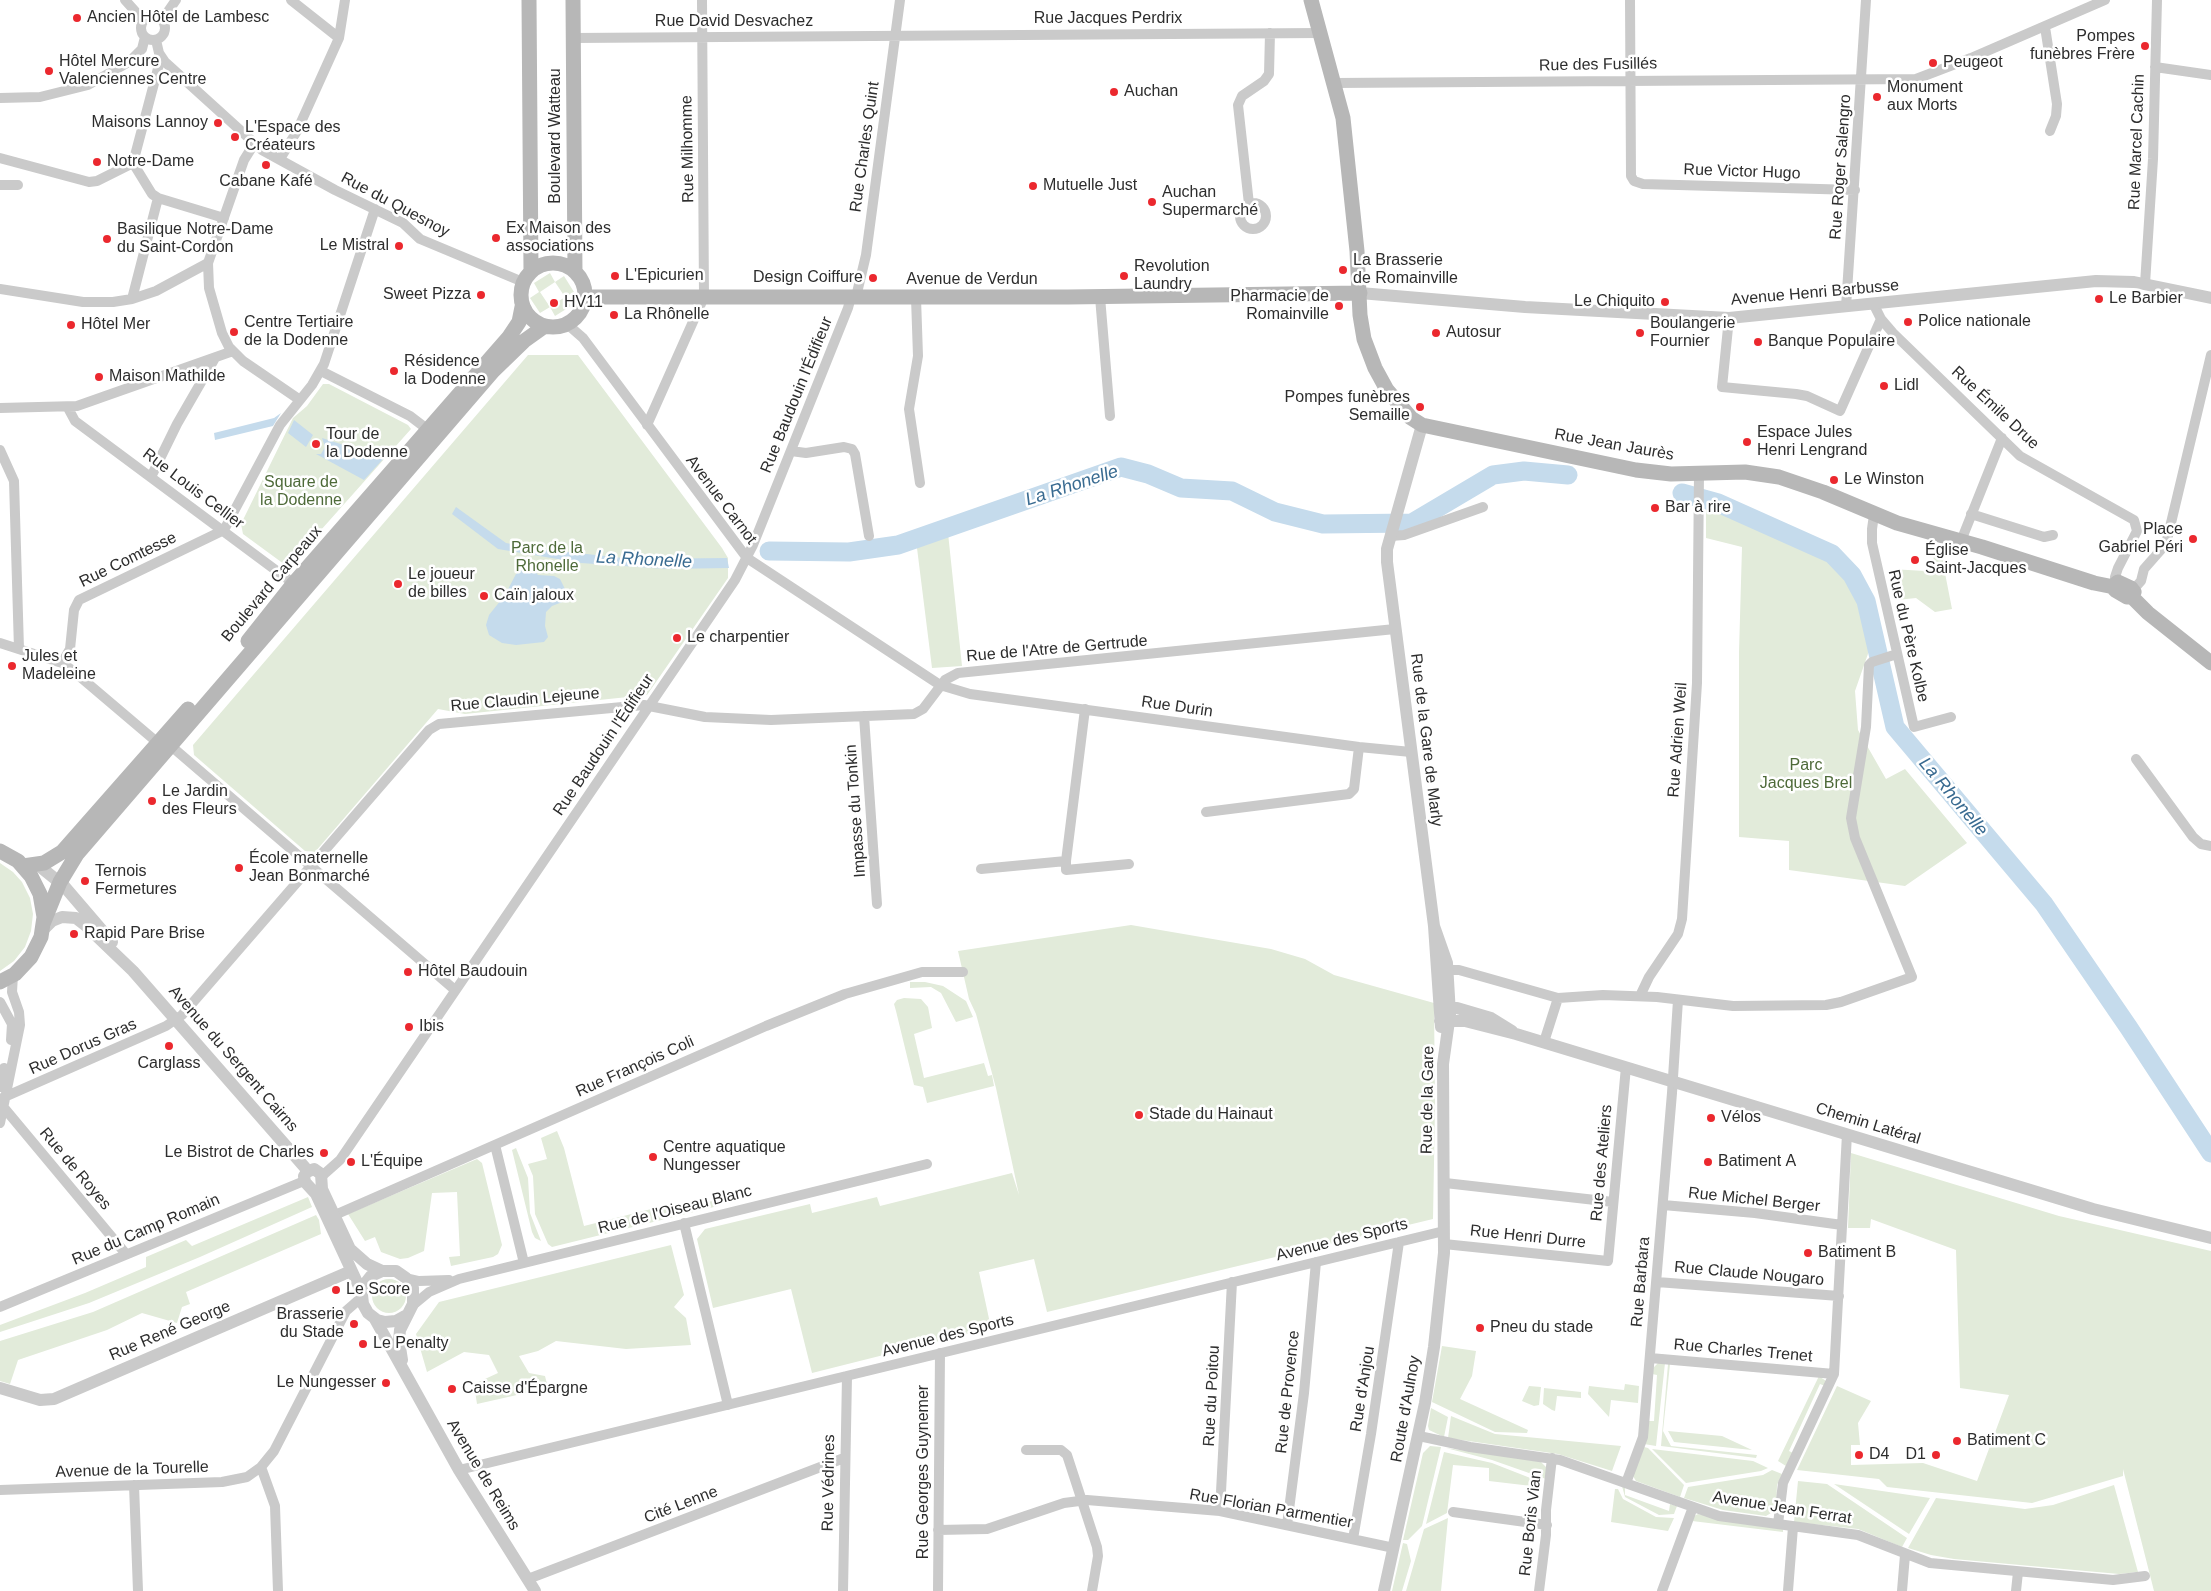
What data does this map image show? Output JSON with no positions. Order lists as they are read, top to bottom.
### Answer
{
  "streets": {
    "main road": [
      "Boulevard Watteau",
      "Avenue de Verdun",
      "Rue Jean Jaurès",
      "Boulevard Carpeaux"
    ],
    "street": [
      "Rue Jacques Perdrix",
      "Rue David Desvachez",
      "Rue des Fusillés",
      "Rue Marcel Cachin",
      "Rue Charles Quint",
      "Rue Milhomme",
      "Rue Roger Salengro",
      "Rue Victor Hugo",
      "Rue du Quesnoy",
      "Avenue Henri Barbusse",
      "Rue Baudouin l'Édifieur",
      "Rue Émile Drue",
      "Rue Louis Cellier",
      "Avenue Carnot",
      "Rue Comtesse",
      "Rue du Père Kolbe",
      "Rue de l'Atre de Gertrude",
      "Rue Claudin Lejeune",
      "Rue Durin",
      "Rue de la Gare de Marly",
      "Rue Adrien Weil",
      "Impasse du Tonkin",
      "Rue Dorus Gras",
      "Avenue du Sergent Cairns",
      "Rue François Coli",
      "Rue de la Gare",
      "Chemin Latéral",
      "Rue des Ateliers",
      "Rue de Royes",
      "Rue Michel Berger",
      "Rue de l'Oiseau Blanc",
      "Rue du Camp Romain",
      "Rue Henri Durre",
      "Avenue des Sports",
      "Rue Claude Nougaro",
      "Rue Barbara",
      "Rue René George",
      "Rue Charles Trenet",
      "Rue d'Anjou",
      "Rue de Provence",
      "Rue du Poitou",
      "Route d'Aulnoy",
      "Avenue de la Tourelle",
      "Rue Georges Guynemer",
      "Avenue de Reims",
      "Rue Védrines",
      "Cité Lenne",
      "Avenue Jean Ferrat",
      "Rue Florian Parmentier",
      "Rue Boris Vian"
    ]
  },
  "crossings": [
    ["Rue Jacques Perdrix", "Rue David Desvachez"],
    ["Rue Jacques Perdrix", "Rue Charles Quint"],
    ["Rue David Desvachez", "Boulevard Watteau"],
    ["Rue David Desvachez", "Rue Charles Quint"],
    ["Rue David Desvachez", "Rue Milhomme"],
    ["Rue des Fusillés", "Rue Roger Salengro"],
    ["Rue des Fusillés", "Rue Victor Hugo"],
    ["Boulevard Watteau", "Rue du Quesnoy"],
    ["Boulevard Watteau", "Avenue de Verdun"],
    ["Boulevard Watteau", "Avenue Carnot"],
    ["Boulevard Watteau", "Boulevard Carpeaux"],
    ["Rue Marcel Cachin", "Avenue Henri Barbusse"],
    ["Rue Charles Quint", "Avenue de Verdun"],
    ["Rue Charles Quint", "Rue Baudouin l'Édifieur"],
    ["Rue Milhomme", "Avenue de Verdun"],
    ["Rue Roger Salengro", "Rue Victor Hugo"],
    ["Rue Roger Salengro", "Avenue Henri Barbusse"],
    ["Rue du Quesnoy", "Avenue de Verdun"],
    ["Rue du Quesnoy", "Avenue Carnot"],
    ["Rue du Quesnoy", "Boulevard Carpeaux"],
    ["Avenue de Verdun", "Avenue Henri Barbusse"],
    ["Avenue de Verdun", "Rue Baudouin l'Édifieur"],
    ["Avenue de Verdun", "Avenue Carnot"],
    ["Avenue de Verdun", "Boulevard Carpeaux"],
    ["Avenue Henri Barbusse", "Rue Émile Drue"],
    ["Rue Baudouin l'Édifieur", "Avenue Carnot"],
    ["Rue Baudouin l'Édifieur", "Rue de l'Atre de Gertrude"],
    ["Rue Baudouin l'Édifieur", "Rue Claudin Lejeune"],
    ["Rue Baudouin l'Édifieur", "Avenue du Sergent Cairns"],
    ["Rue Baudouin l'Édifieur", "Rue du Camp Romain"],
    ["Rue Baudouin l'Édifieur", "Avenue de Reims"],
    ["Rue Émile Drue", "Rue Jean Jaurès"],
    ["Rue Jean Jaurès", "Rue du Père Kolbe"],
    ["Rue Jean Jaurès", "Rue de la Gare de Marly"],
    ["Rue Jean Jaurès", "Rue Adrien Weil"],
    ["Rue Louis Cellier", "Rue Comtesse"],
    ["Rue Louis Cellier", "Boulevard Carpeaux"],
    ["Avenue Carnot", "Boulevard Carpeaux"],
    ["Avenue Carnot", "Rue de l'Atre de Gertrude"],
    ["Avenue Carnot", "Rue Durin"],
    ["Boulevard Carpeaux", "Avenue du Sergent Cairns"],
    ["Rue de l'Atre de Gertrude", "Rue Claudin Lejeune"],
    ["Rue de l'Atre de Gertrude", "Rue Durin"],
    ["Rue de l'Atre de Gertrude", "Rue de la Gare de Marly"],
    ["Rue de l'Atre de Gertrude", "Impasse du Tonkin"],
    ["Rue Claudin Lejeune", "Rue Dorus Gras"],
    ["Rue Claudin Lejeune", "Avenue du Sergent Cairns"],
    ["Rue Durin", "Rue de la Gare de Marly"],
    ["Rue Dorus Gras", "Avenue du Sergent Cairns"],
    ["Rue Dorus Gras", "Rue de Royes"],
    ["Avenue du Sergent Cairns", "Rue du Camp Romain"],
    ["Avenue du Sergent Cairns", "Avenue de Reims"],
    ["Rue François Coli", "Avenue de Reims"],
    ["Rue de la Gare", "Chemin Latéral"],
    ["Rue de la Gare", "Rue Henri Durre"],
    ["Rue de la Gare", "Avenue des Sports"],
    ["Rue de la Gare", "Route d'Aulnoy"],
    ["Chemin Latéral", "Rue des Ateliers"],
    ["Chemin Latéral", "Rue Barbara"],
    ["Rue des Ateliers", "Rue Henri Durre"],
    ["Rue de Royes", "Rue du Camp Romain"],
    ["Rue Michel Berger", "Rue Barbara"],
    ["Rue de l'Oiseau Blanc", "Avenue de Reims"],
    ["Rue du Camp Romain", "Avenue de Reims"],
    ["Rue Henri Durre", "Avenue des Sports"],
    ["Rue Henri Durre", "Route d'Aulnoy"],
    ["Avenue des Sports", "Rue d'Anjou"],
    ["Avenue des Sports", "Rue de Provence"],
    ["Avenue des Sports", "Rue du Poitou"],
    ["Avenue des Sports", "Route d'Aulnoy"],
    ["Avenue des Sports", "Rue Georges Guynemer"],
    ["Avenue des Sports", "Avenue de Reims"],
    ["Avenue des Sports", "Rue Védrines"],
    ["Rue Claude Nougaro", "Rue Barbara"],
    ["Rue Barbara", "Rue Charles Trenet"],
    ["Rue Barbara", "Avenue Jean Ferrat"],
    ["Rue René George", "Avenue de Reims"],
    ["Rue d'Anjou", "Rue Florian Parmentier"],
    ["Rue de Provence", "Rue Florian Parmentier"],
    ["Rue du Poitou", "Rue Florian Parmentier"],
    ["Route d'Aulnoy", "Avenue Jean Ferrat"],
    ["Route d'Aulnoy", "Rue Florian Parmentier"],
    ["Rue Georges Guynemer", "Rue Florian Parmentier"],
    ["Avenue de Reims", "Cité Lenne"],
    ["Rue Védrines", "Cité Lenne"],
    ["Avenue Jean Ferrat", "Rue Boris Vian"]
  ],
  "water": ["La Rhonelle"],
  "parks": ["Square de la Dodenne", "Parc de la Rhonelle", "Parc Jacques Brel"],
  "places": [
    "Ancien Hôtel de Lambesc",
    "Pompes funèbres Frère",
    "Peugeot",
    "Hôtel Mercure Valenciennes Centre",
    "Auchan",
    "Monument aux Morts",
    "Maisons Lannoy",
    "L'Espace des Créateurs",
    "Notre-Dame",
    "Cabane Kafé",
    "Mutuelle Just",
    "Auchan Supermarché",
    "Ex Maison des associations",
    "Basilique Notre-Dame du Saint-Cordon",
    "Le Mistral",
    "La Brasserie de Romainville",
    "L'Epicurien",
    "Revolution Laundry",
    "Design Coiffure",
    "Sweet Pizza",
    "Le Barbier",
    "Le Chiquito",
    "HV11",
    "Pharmacie de Romainville",
    "La Rhônelle",
    "Police nationale",
    "Hôtel Mer",
    "Centre Tertiaire de la Dodenne",
    "Autosur",
    "Boulangerie Fournier",
    "Banque Populaire",
    "Résidence la Dodenne",
    "Maison Mathilde",
    "Lidl",
    "Pompes funèbres Semaille",
    "Espace Jules Henri Lengrand",
    "Tour de la Dodenne",
    "Le Winston",
    "Bar à rire",
    "Place Gabriel Péri",
    "Église Saint-Jacques",
    "Le joueur de billes",
    "Caïn jaloux",
    "Le charpentier",
    "Jules et Madeleine",
    "Le Jardin des Fleurs",
    "École maternelle Jean Bonmarché",
    "Ternois Fermetures",
    "Rapid Pare Brise",
    "Hôtel Baudouin",
    "Ibis",
    "Carglass",
    "Stade du Hainaut",
    "Vélos",
    "Le Bistrot de Charles",
    "Centre aquatique Nungesser",
    "L'Équipe",
    "Batiment A",
    "Batiment B",
    "Le Score",
    "Brasserie du Stade",
    "Pneu du stade",
    "Le Penalty",
    "Le Nungesser",
    "Caisse d'Épargne",
    "Batiment C",
    "D4",
    "D1"
  ]
}
